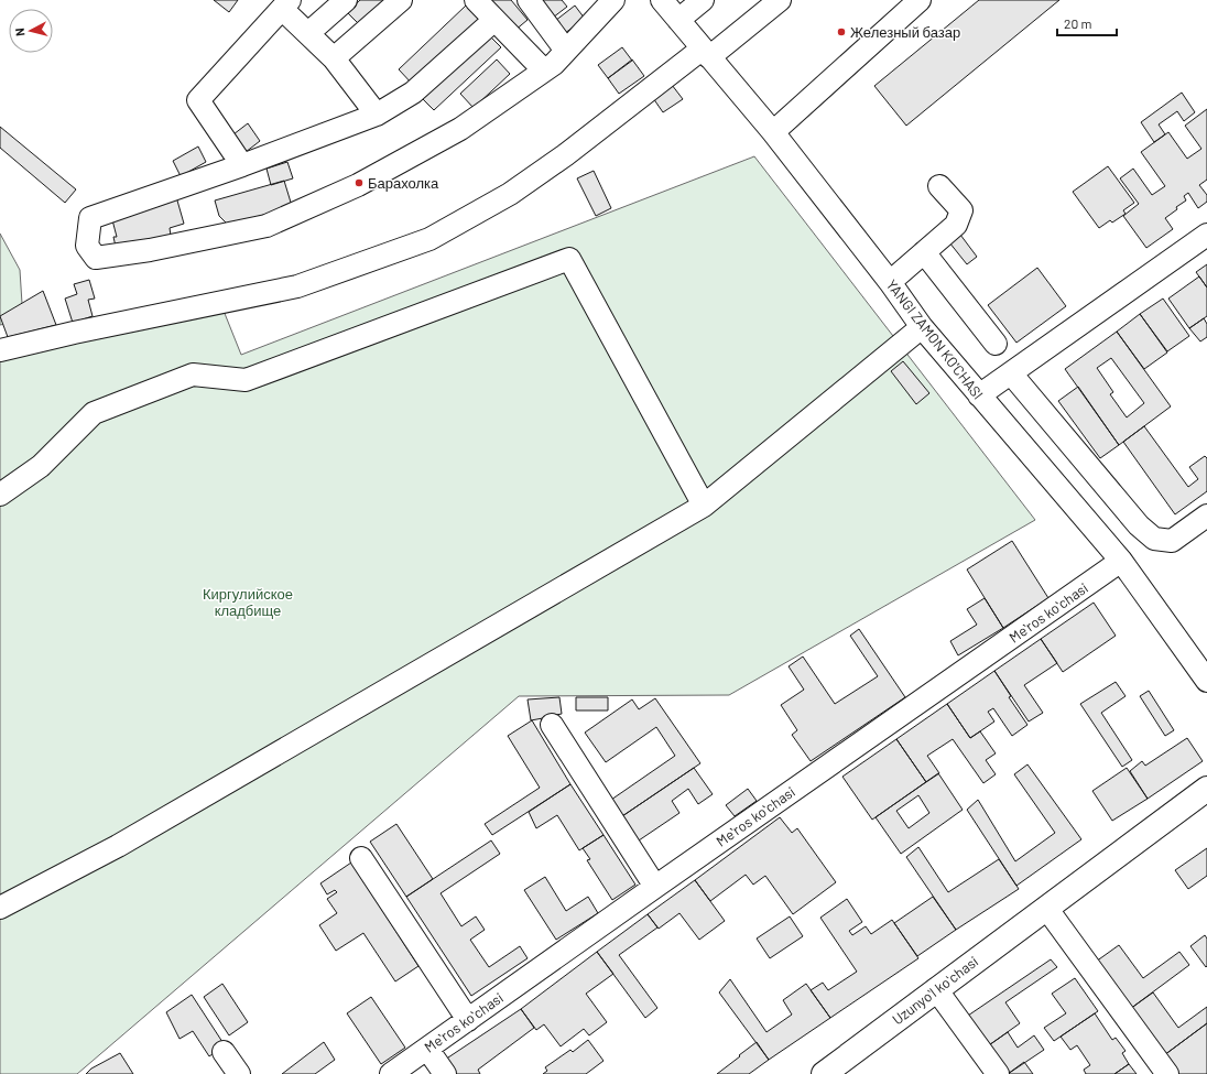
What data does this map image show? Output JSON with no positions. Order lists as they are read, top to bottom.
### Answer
{
  "streets": {
    "main road": ["Uzunyoʻl koʻchasi"],
    "street": ["YANGI ZAMON KO'CHASI", "Meʻros koʻchasi"]
  },
  "crossings": [
    ["YANGI ZAMON KO'CHASI", "Meʻros koʻchasi"]
  ],
  "parks": ["Киргулийское кладбище"],
  "places": ["Железный базар", "Барахолка"],
  "scale_bar": "20 m",
  "north": "left"
}
